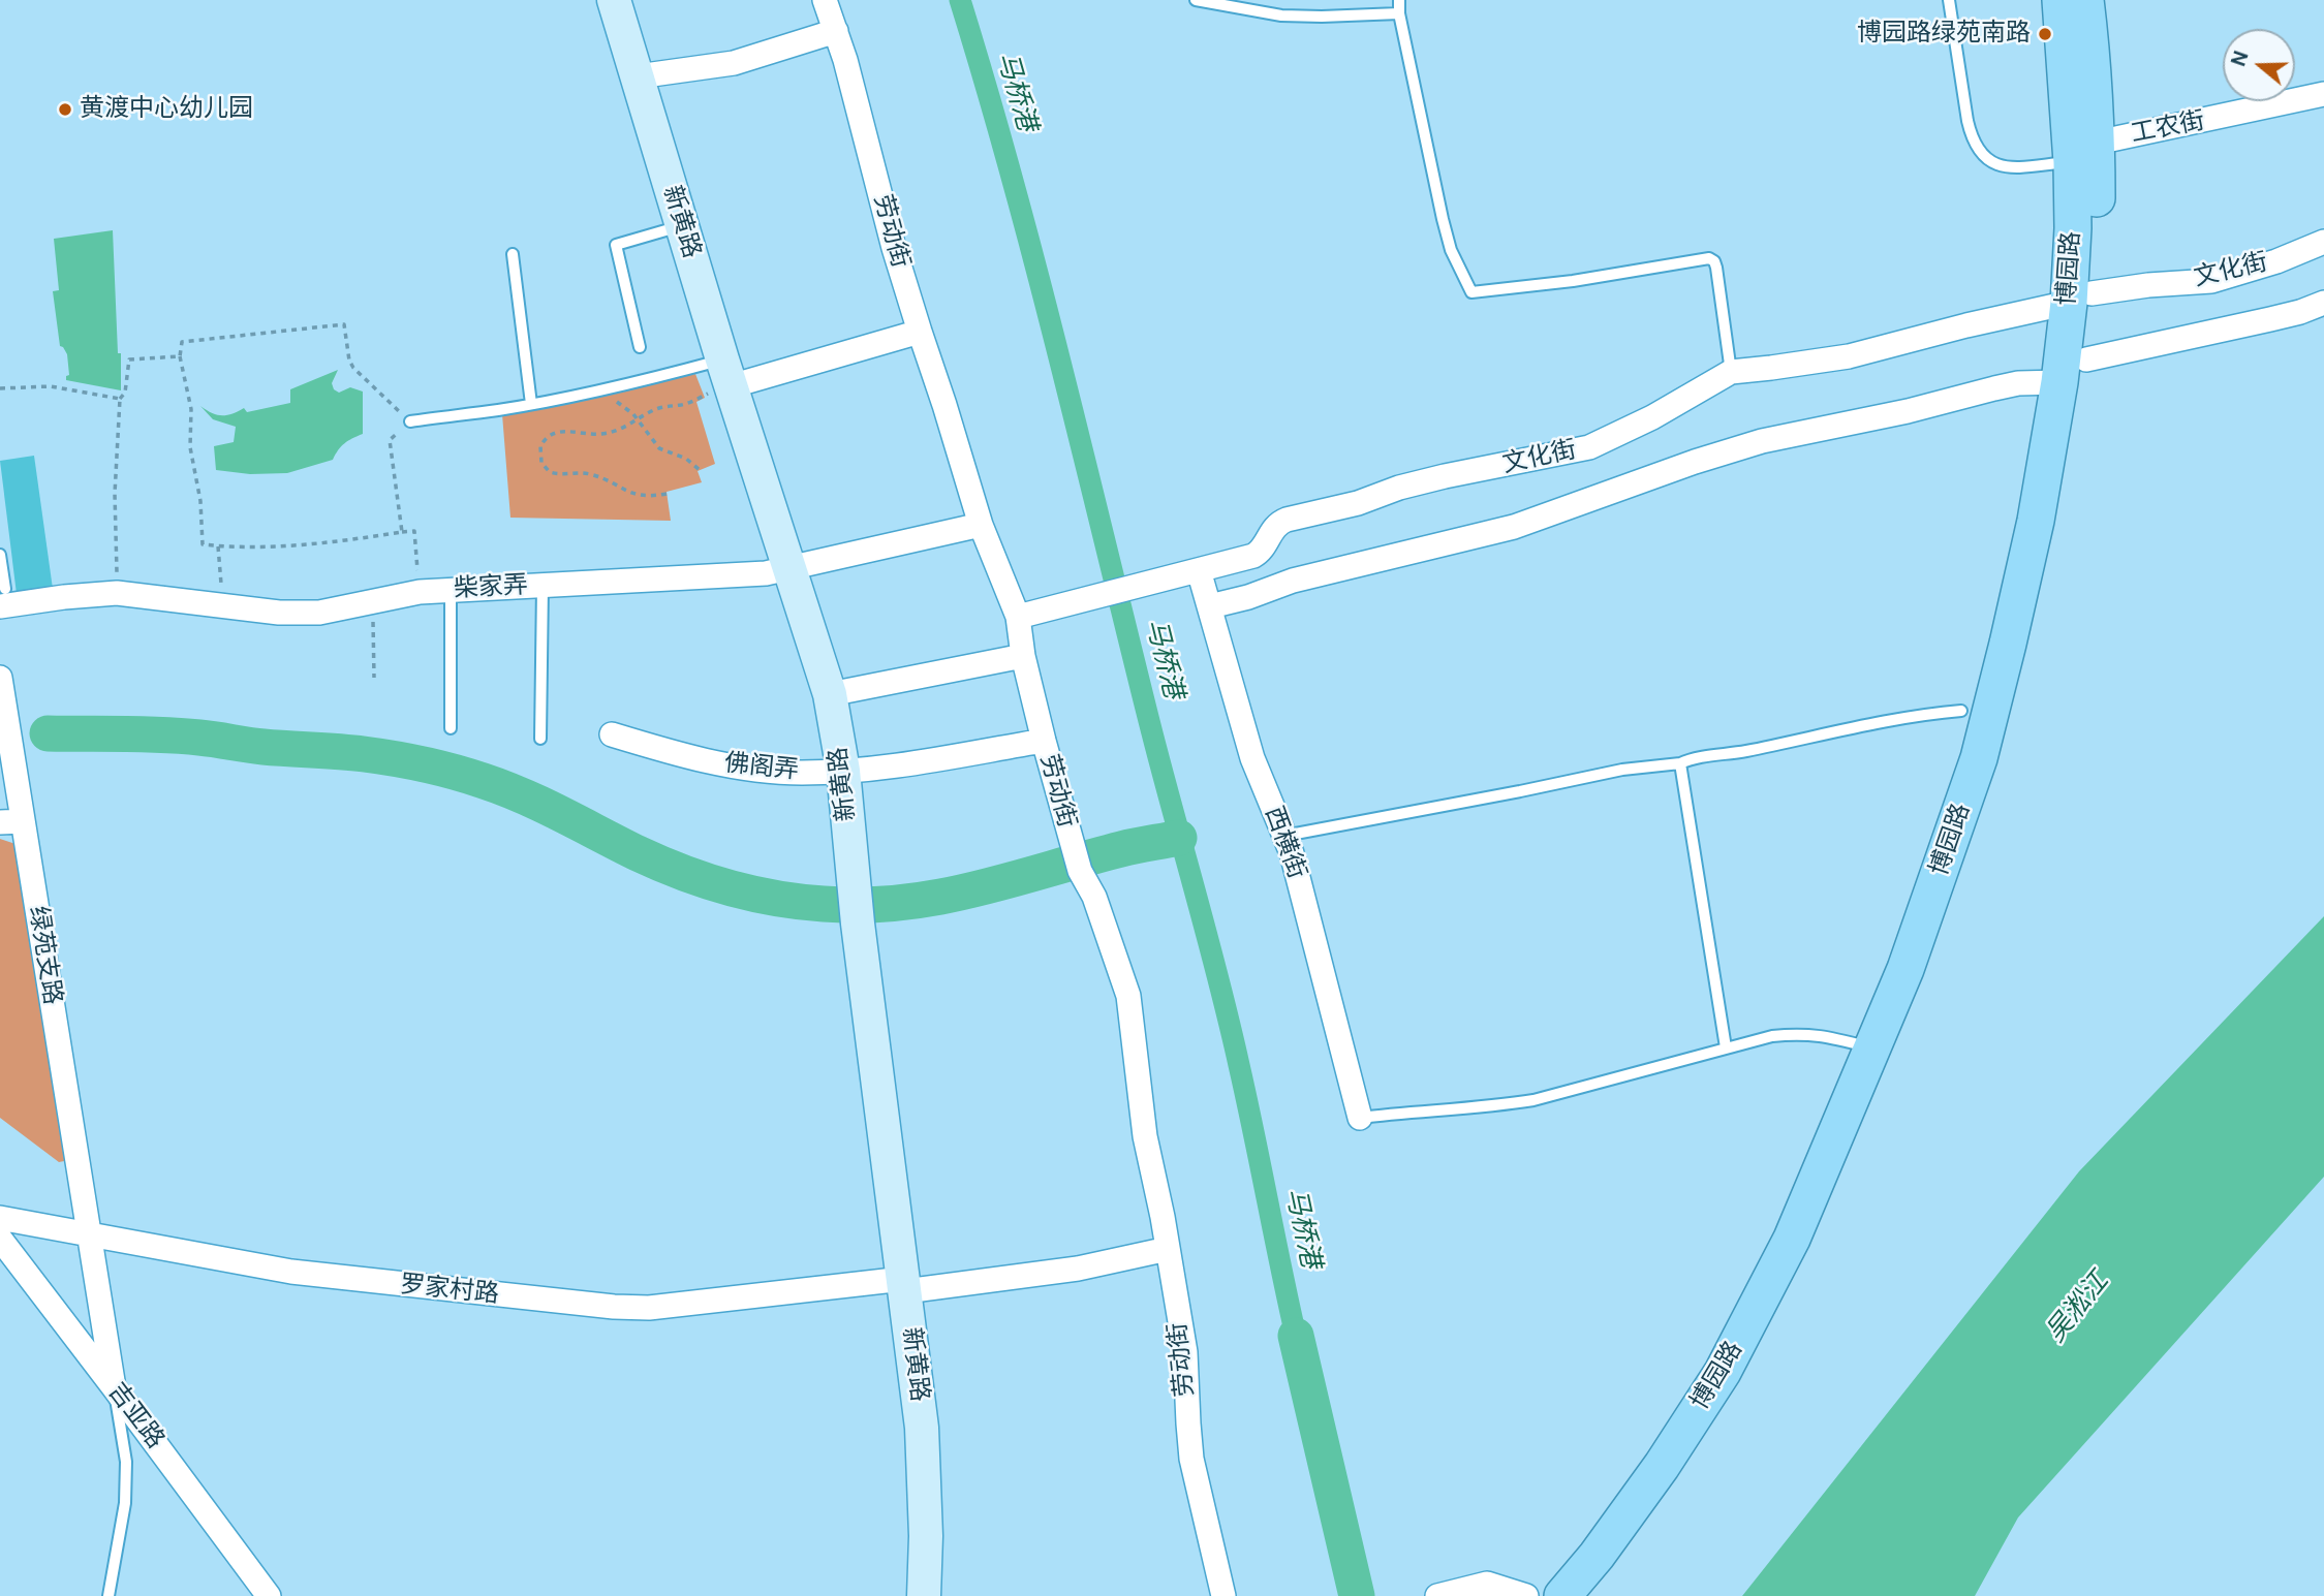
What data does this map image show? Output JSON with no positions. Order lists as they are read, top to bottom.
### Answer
{
  "streets": {
    "main road": ["博园路"],
    "street": [
      "工农街",
      "新黄路",
      "劳动街",
      "文化街",
      "柴家弄",
      "佛阁弄",
      "西横街",
      "绿苑支路",
      "罗家村路",
      "吉亚路"
    ]
  },
  "crossings": [
    ["工农街", "博园路"],
    ["新黄路", "柴家弄"],
    ["新黄路", "佛阁弄"],
    ["新黄路", "罗家村路"],
    ["劳动街", "文化街"],
    ["劳动街", "柴家弄"],
    ["劳动街", "佛阁弄"],
    ["劳动街", "罗家村路"],
    ["博园路", "文化街"],
    ["文化街", "西横街"],
    ["绿苑支路", "罗家村路"],
    ["绿苑支路", "吉亚路"]
  ],
  "water": ["马桥港", "吴淞江"],
  "places": ["博园路绿苑南路", "黄渡中心幼儿园"],
  "north": "left"
}
